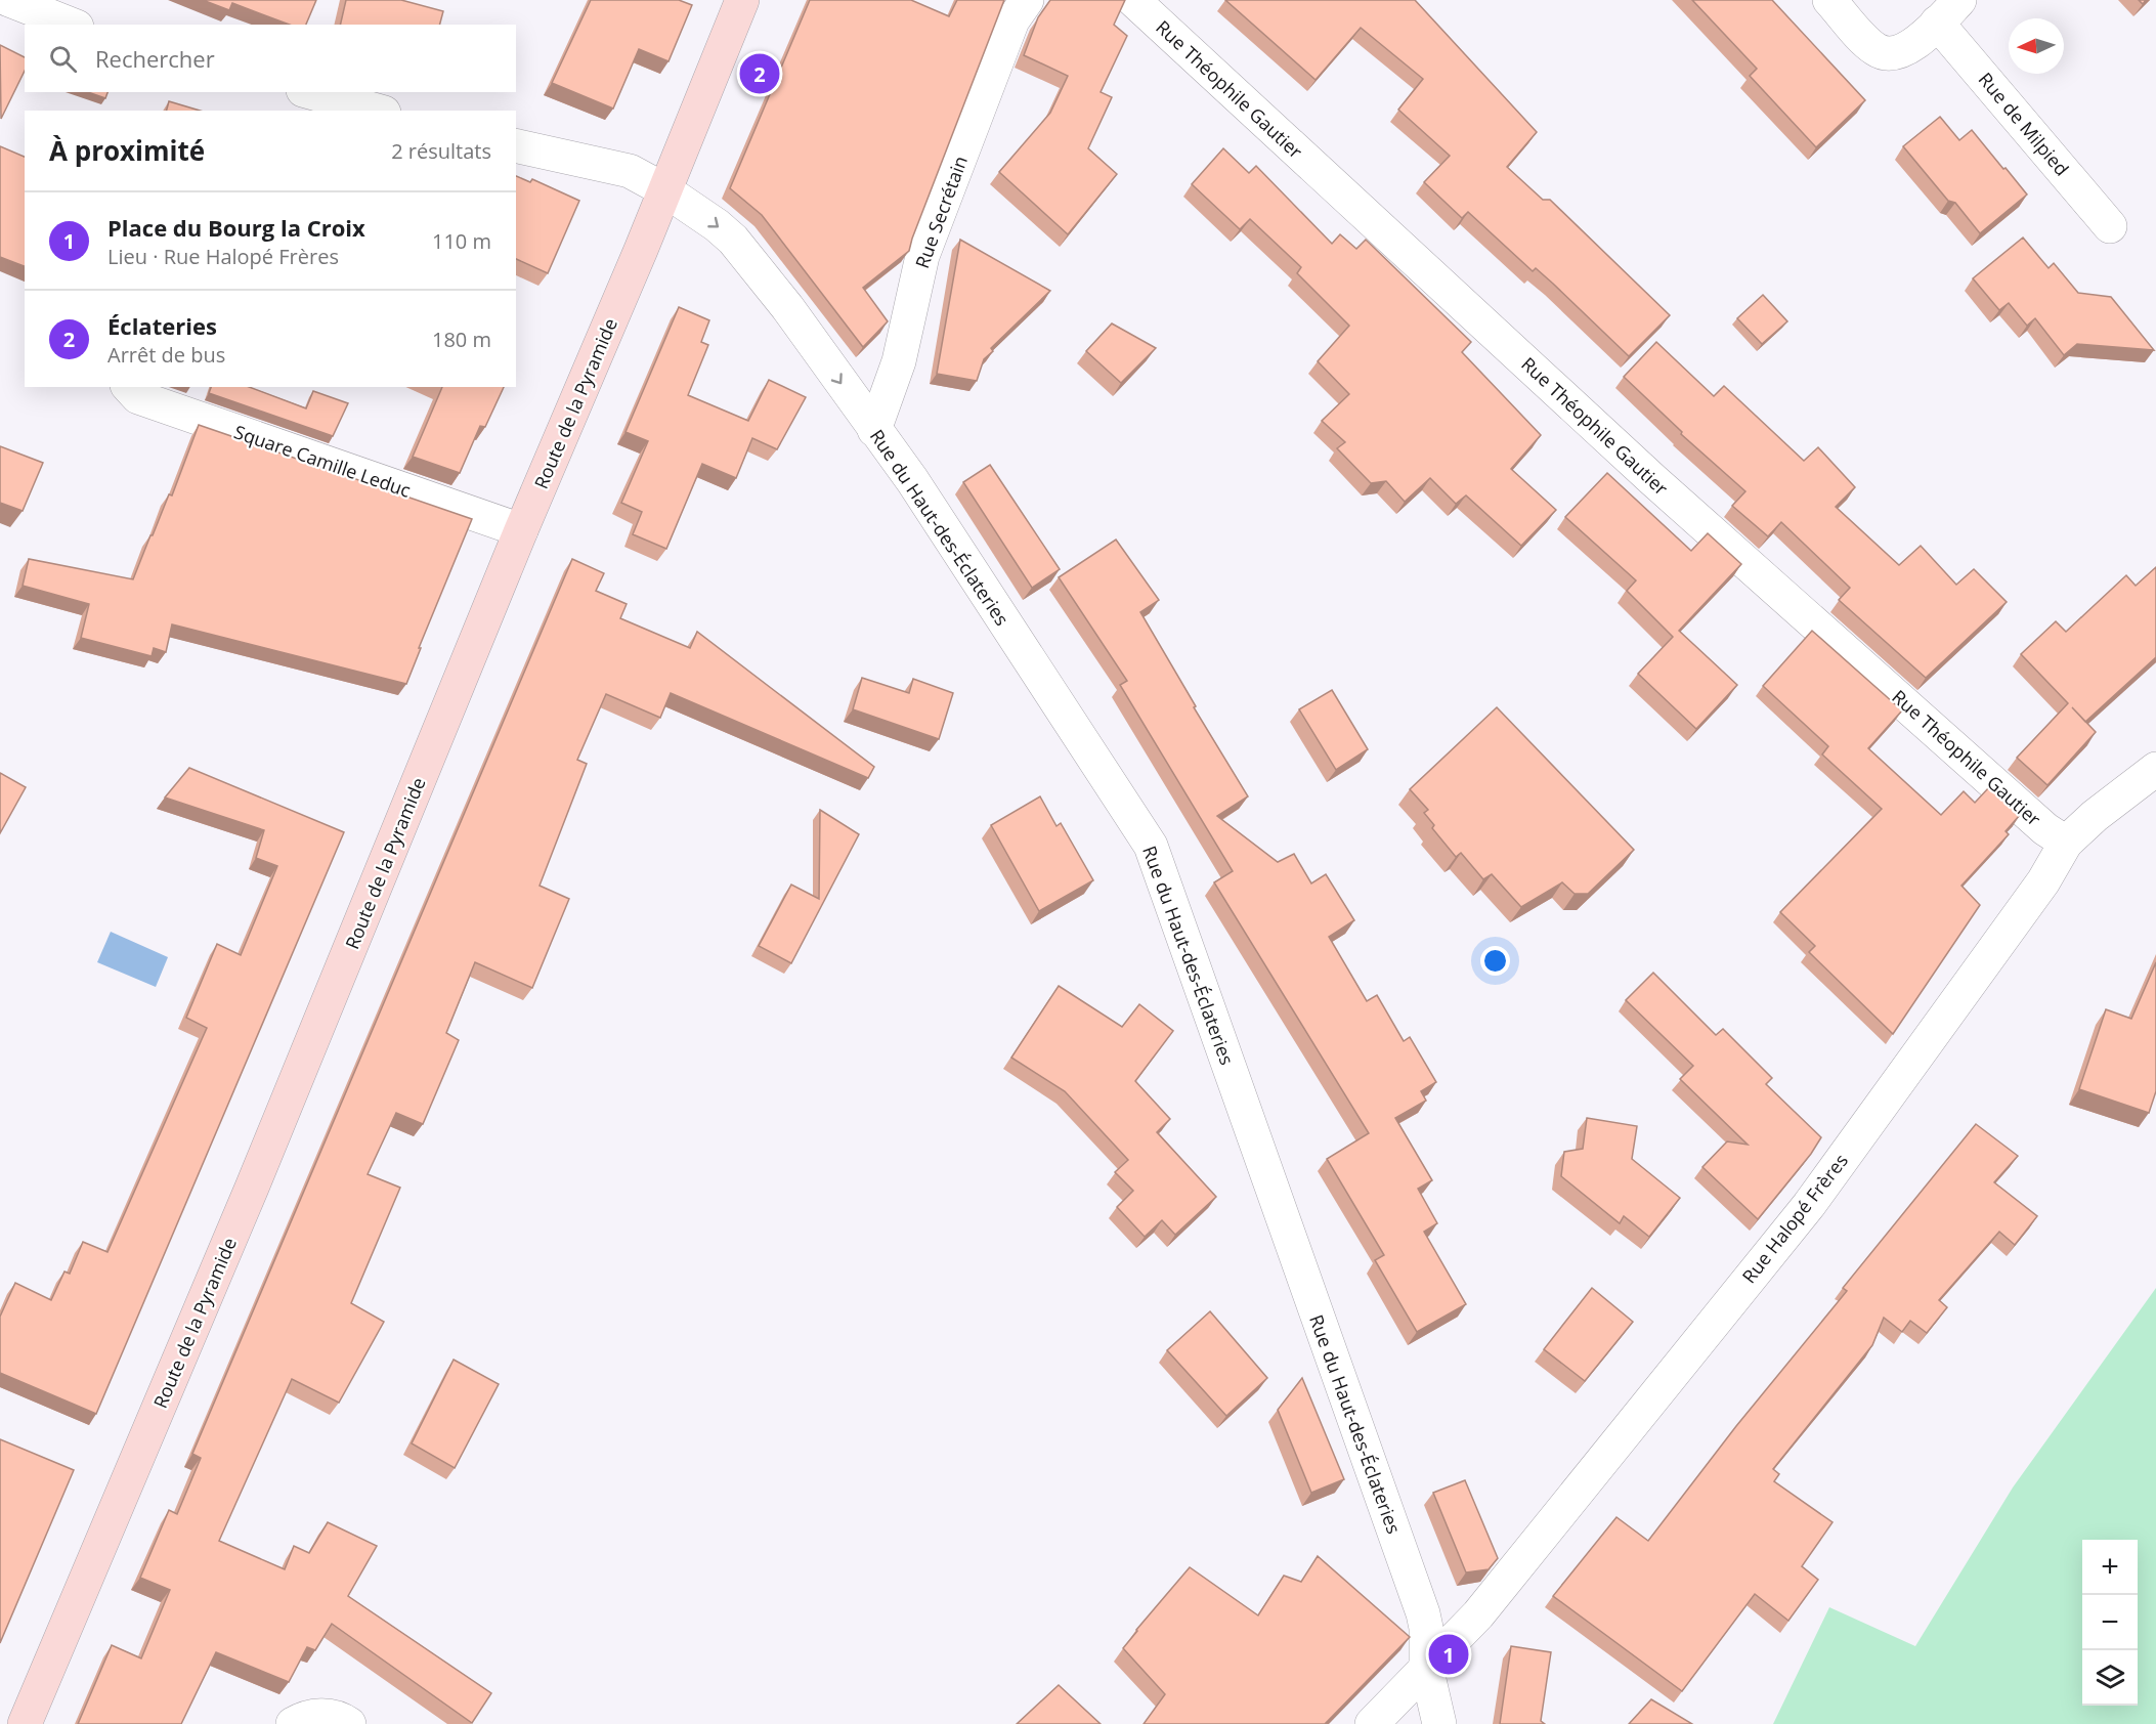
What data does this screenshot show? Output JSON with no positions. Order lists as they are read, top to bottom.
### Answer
{
  "streets": {
    "main road": ["Route de la Pyramide"],
    "street": [
      "Rue Théophile Gautier",
      "Rue de Milpied",
      "Rue Secrétain",
      "Square Camille Leduc",
      "Rue du Haut-des-Éclateries",
      "Rue Halopé Frères"
    ]
  },
  "crossings": [
    ["Rue Théophile Gautier", "Rue Halopé Frères"],
    ["Rue Secrétain", "Rue du Haut-des-Éclateries"],
    ["Route de la Pyramide", "Square Camille Leduc"],
    ["Route de la Pyramide", "Rue du Haut-des-Éclateries"],
    ["Rue du Haut-des-Éclateries", "Rue Halopé Frères"]
  ],
  "north": "left",
  "page": {
    "search": "Rechercher",
    "pins": ["2", "1"],
    "heading": ["À proximité", "2 résultats"],
    "list": [
      {
        "mark": "1",
        "name": "Place du Bourg la Croix",
        "note": "Lieu · Rue Halopé Frères",
        "value": "110 m"
      },
      {
        "mark": "2",
        "name": "Éclateries",
        "note": "Arrêt de bus",
        "value": "180 m"
      }
    ],
    "map_buttons": ["+", "−"]
  }
}
